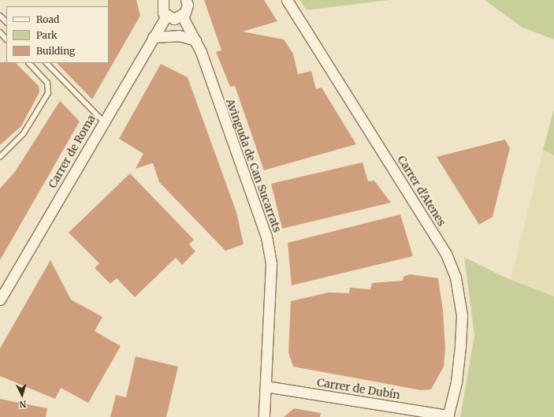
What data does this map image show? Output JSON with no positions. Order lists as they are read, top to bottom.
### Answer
{
  "streets": {
    "street": [
      "Carrer de Roma",
      "Avinguda de Can Sucarrats",
      "Carrer d'Atenes",
      "Carrer de Dubín"
    ]
  },
  "crossings": [
    ["Avinguda de Can Sucarrats", "Carrer de Dubín"],
    ["Carrer d'Atenes", "Carrer de Dubín"]
  ],
  "legend": ["Road", "Park", "Building"],
  "north": "bottom"
}
